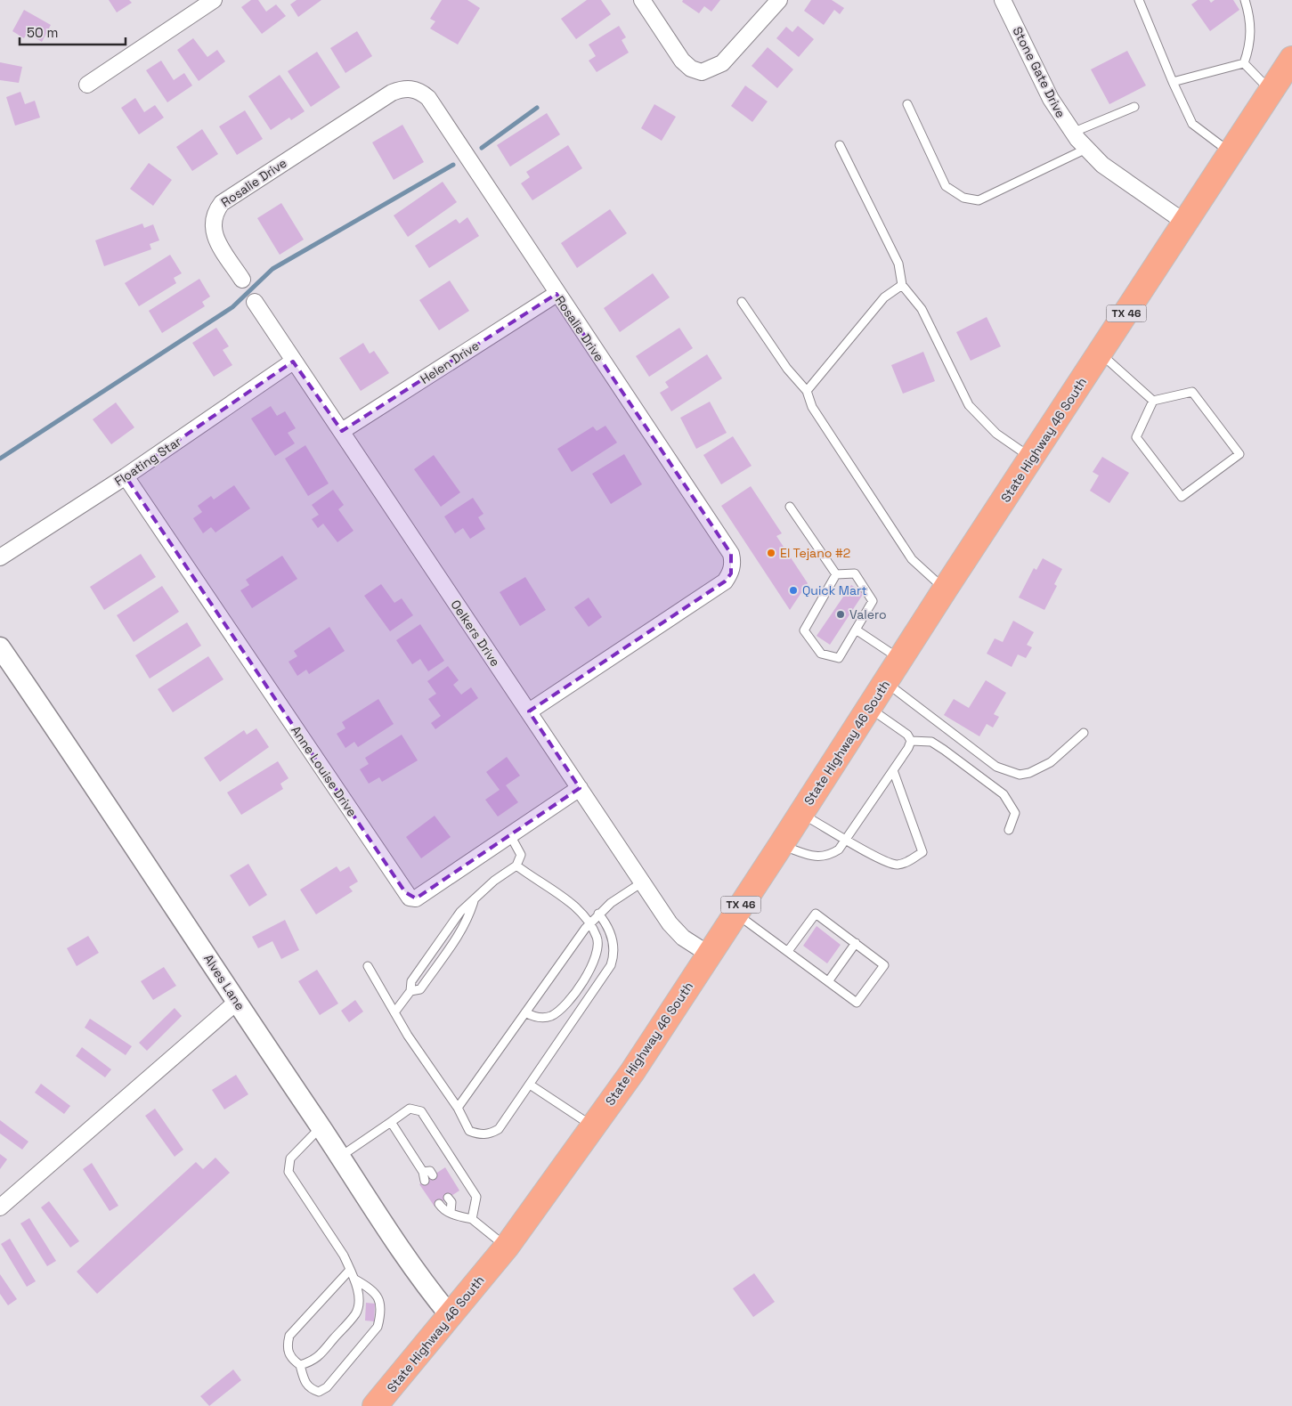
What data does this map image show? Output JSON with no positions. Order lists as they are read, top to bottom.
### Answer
{
  "streets": {
    "main road": ["TX 46", "State Highway 46 South"],
    "street": [
      "Stone Gate Drive",
      "Rosalie Drive",
      "Helen Drive",
      "Floating Star",
      "Oelkers Drive",
      "Anne Louise Drive",
      "Alves Lane"
    ]
  },
  "crossings": [
    ["Stone Gate Drive", "State Highway 46 South"],
    ["Rosalie Drive", "Helen Drive"],
    ["Rosalie Drive", "Oelkers Drive"],
    ["Helen Drive", "Oelkers Drive"],
    ["State Highway 46 South", "Oelkers Drive"],
    ["State Highway 46 South", "Alves Lane"],
    ["Floating Star", "Oelkers Drive"],
    ["Floating Star", "Anne Louise Drive"],
    ["Oelkers Drive", "Anne Louise Drive"]
  ],
  "places": ["El Tejano #2", "Quick Mart", "Valero"],
  "scale_bar": "50 m"
}
